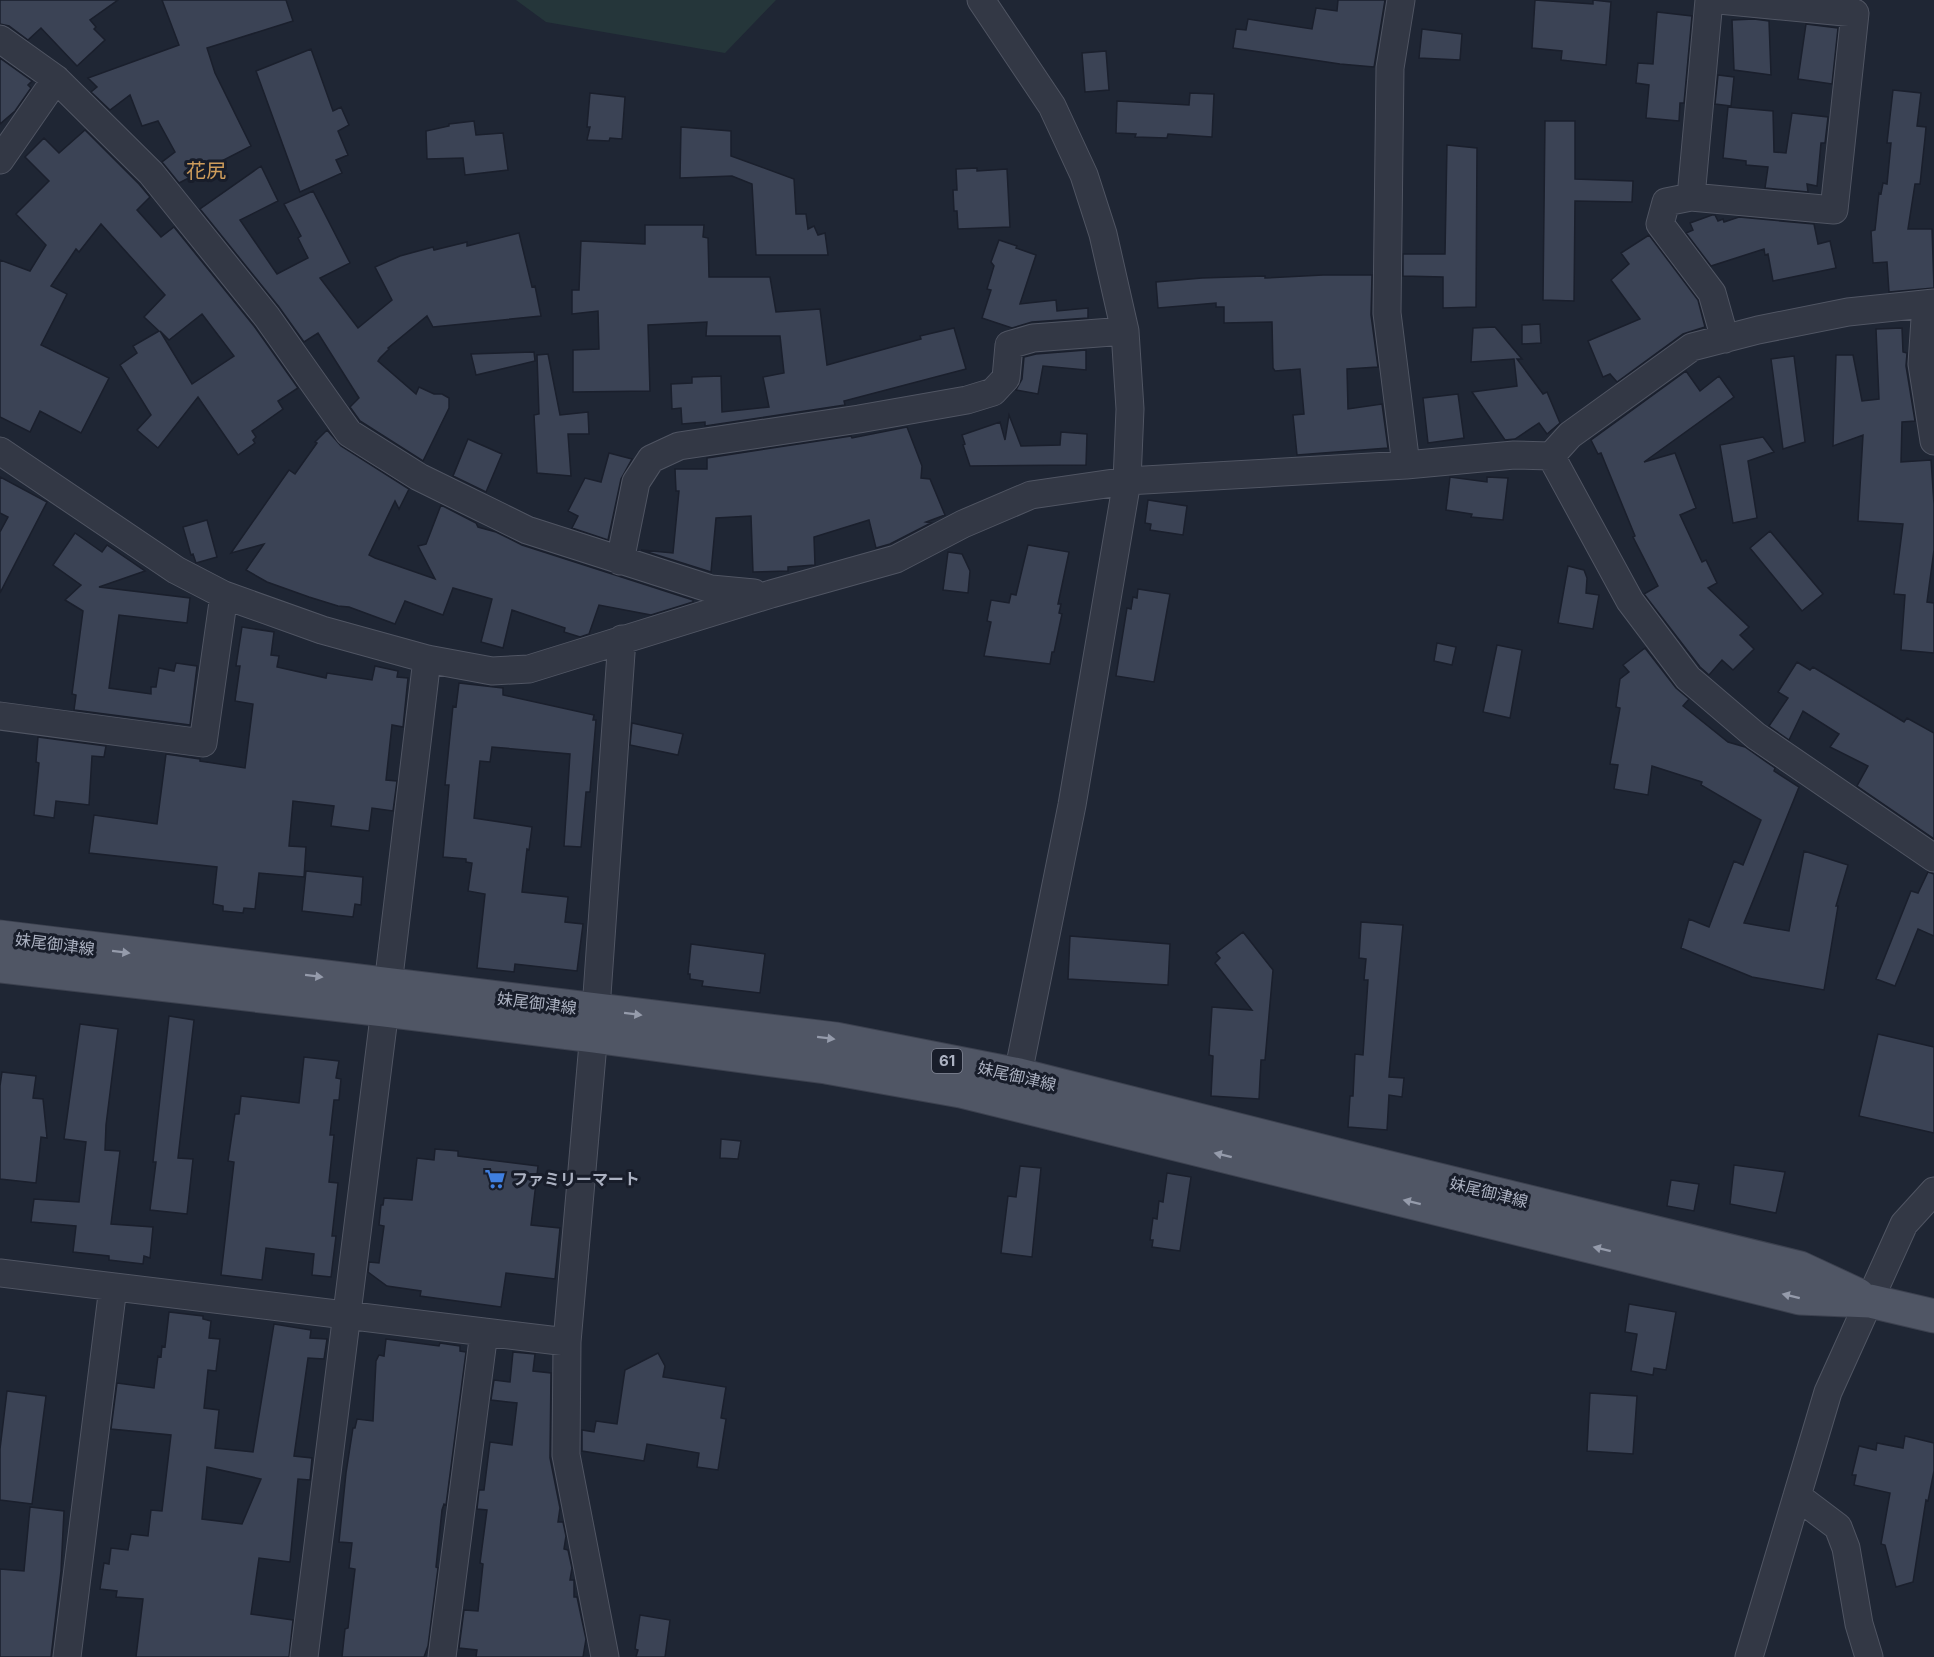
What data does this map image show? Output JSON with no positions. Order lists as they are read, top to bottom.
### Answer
{
  "streets": {
    "main road": ["妹尾御津線", "61"]
  },
  "districts": ["花尻"],
  "places": {
    "supermarket": ["ファミリーマート"]
  }
}
